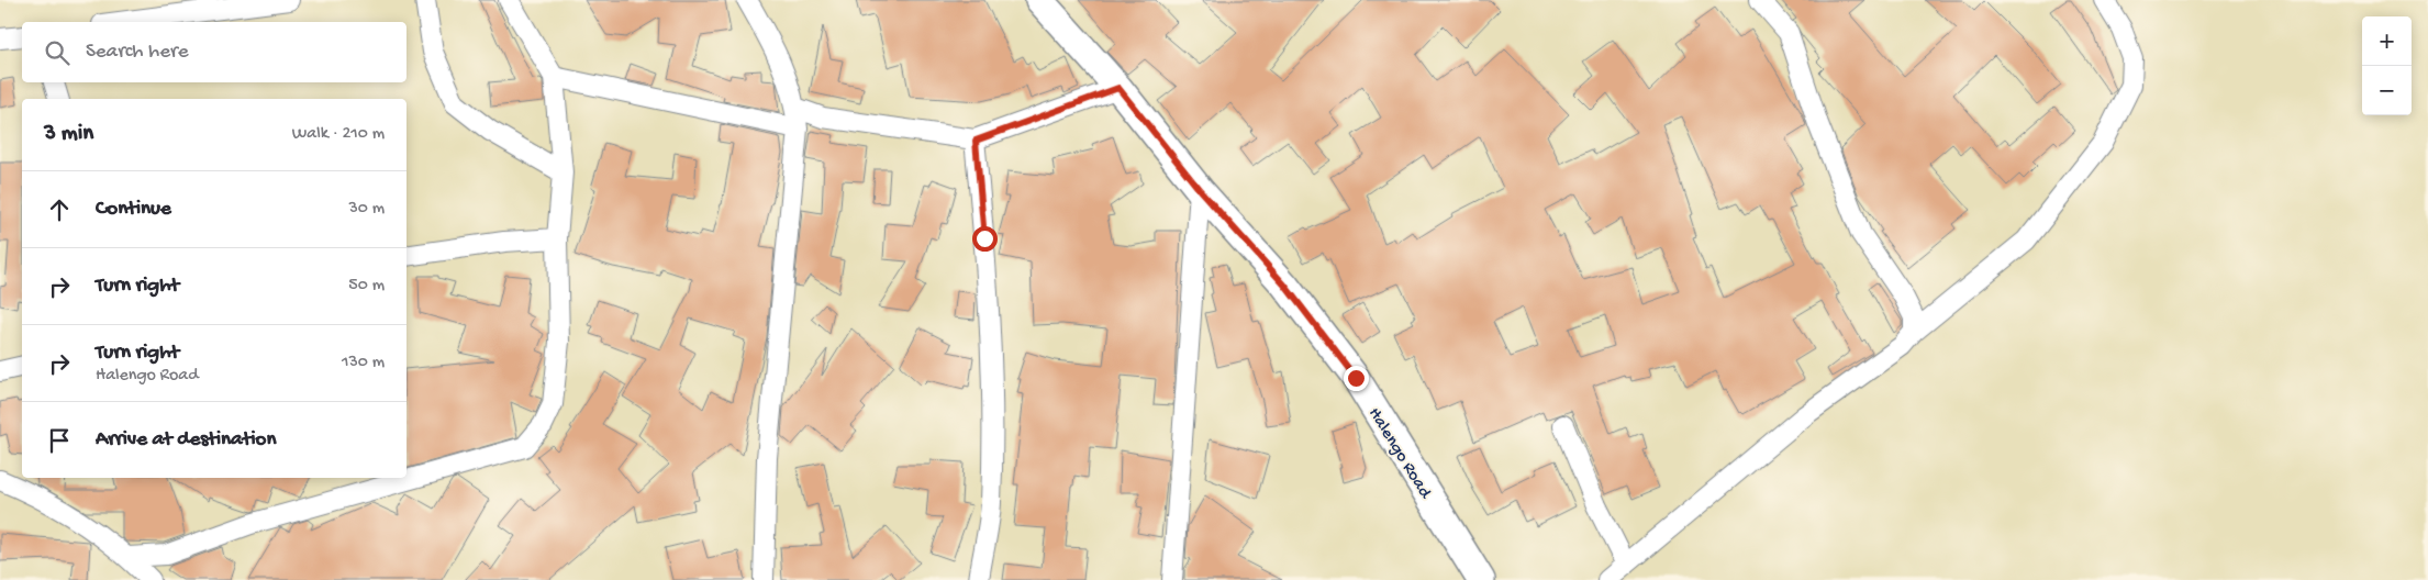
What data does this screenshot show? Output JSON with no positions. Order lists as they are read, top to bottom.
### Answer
{
  "streets": {
    "street": ["Halengo Road"]
  },
  "page": {
    "map_buttons": ["+", "−"],
    "search": "Search here",
    "heading": ["3 min", "Walk · 210 m"],
    "list": [
      ["Continue", "30 m"],
      ["Turn right", "50 m"],
      ["Turn right", "Halengo Road", "130 m"],
      "Arrive at destination"
    ]
  }
}
